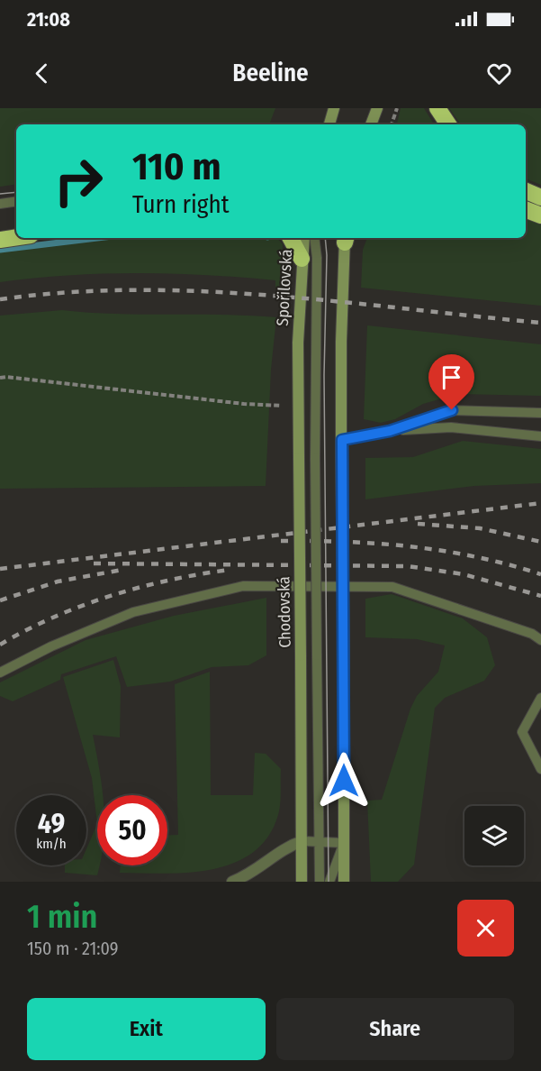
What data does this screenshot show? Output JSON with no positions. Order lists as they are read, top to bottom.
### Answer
{
  "streets": {
    "main road": ["Spořilovská", "Chodovská"]
  },
  "crossings": [
    ["Spořilovská", "Chodovská"]
  ],
  "page": {
    "status": "21:08",
    "header": "Beeline",
    "turn": ["110 m", "Turn right"],
    "speed": "49 km/h",
    "limit": "50",
    "heading": ["1 min", "150 m · 21:09"],
    "buttons": ["Exit", "Share"]
  }
}
